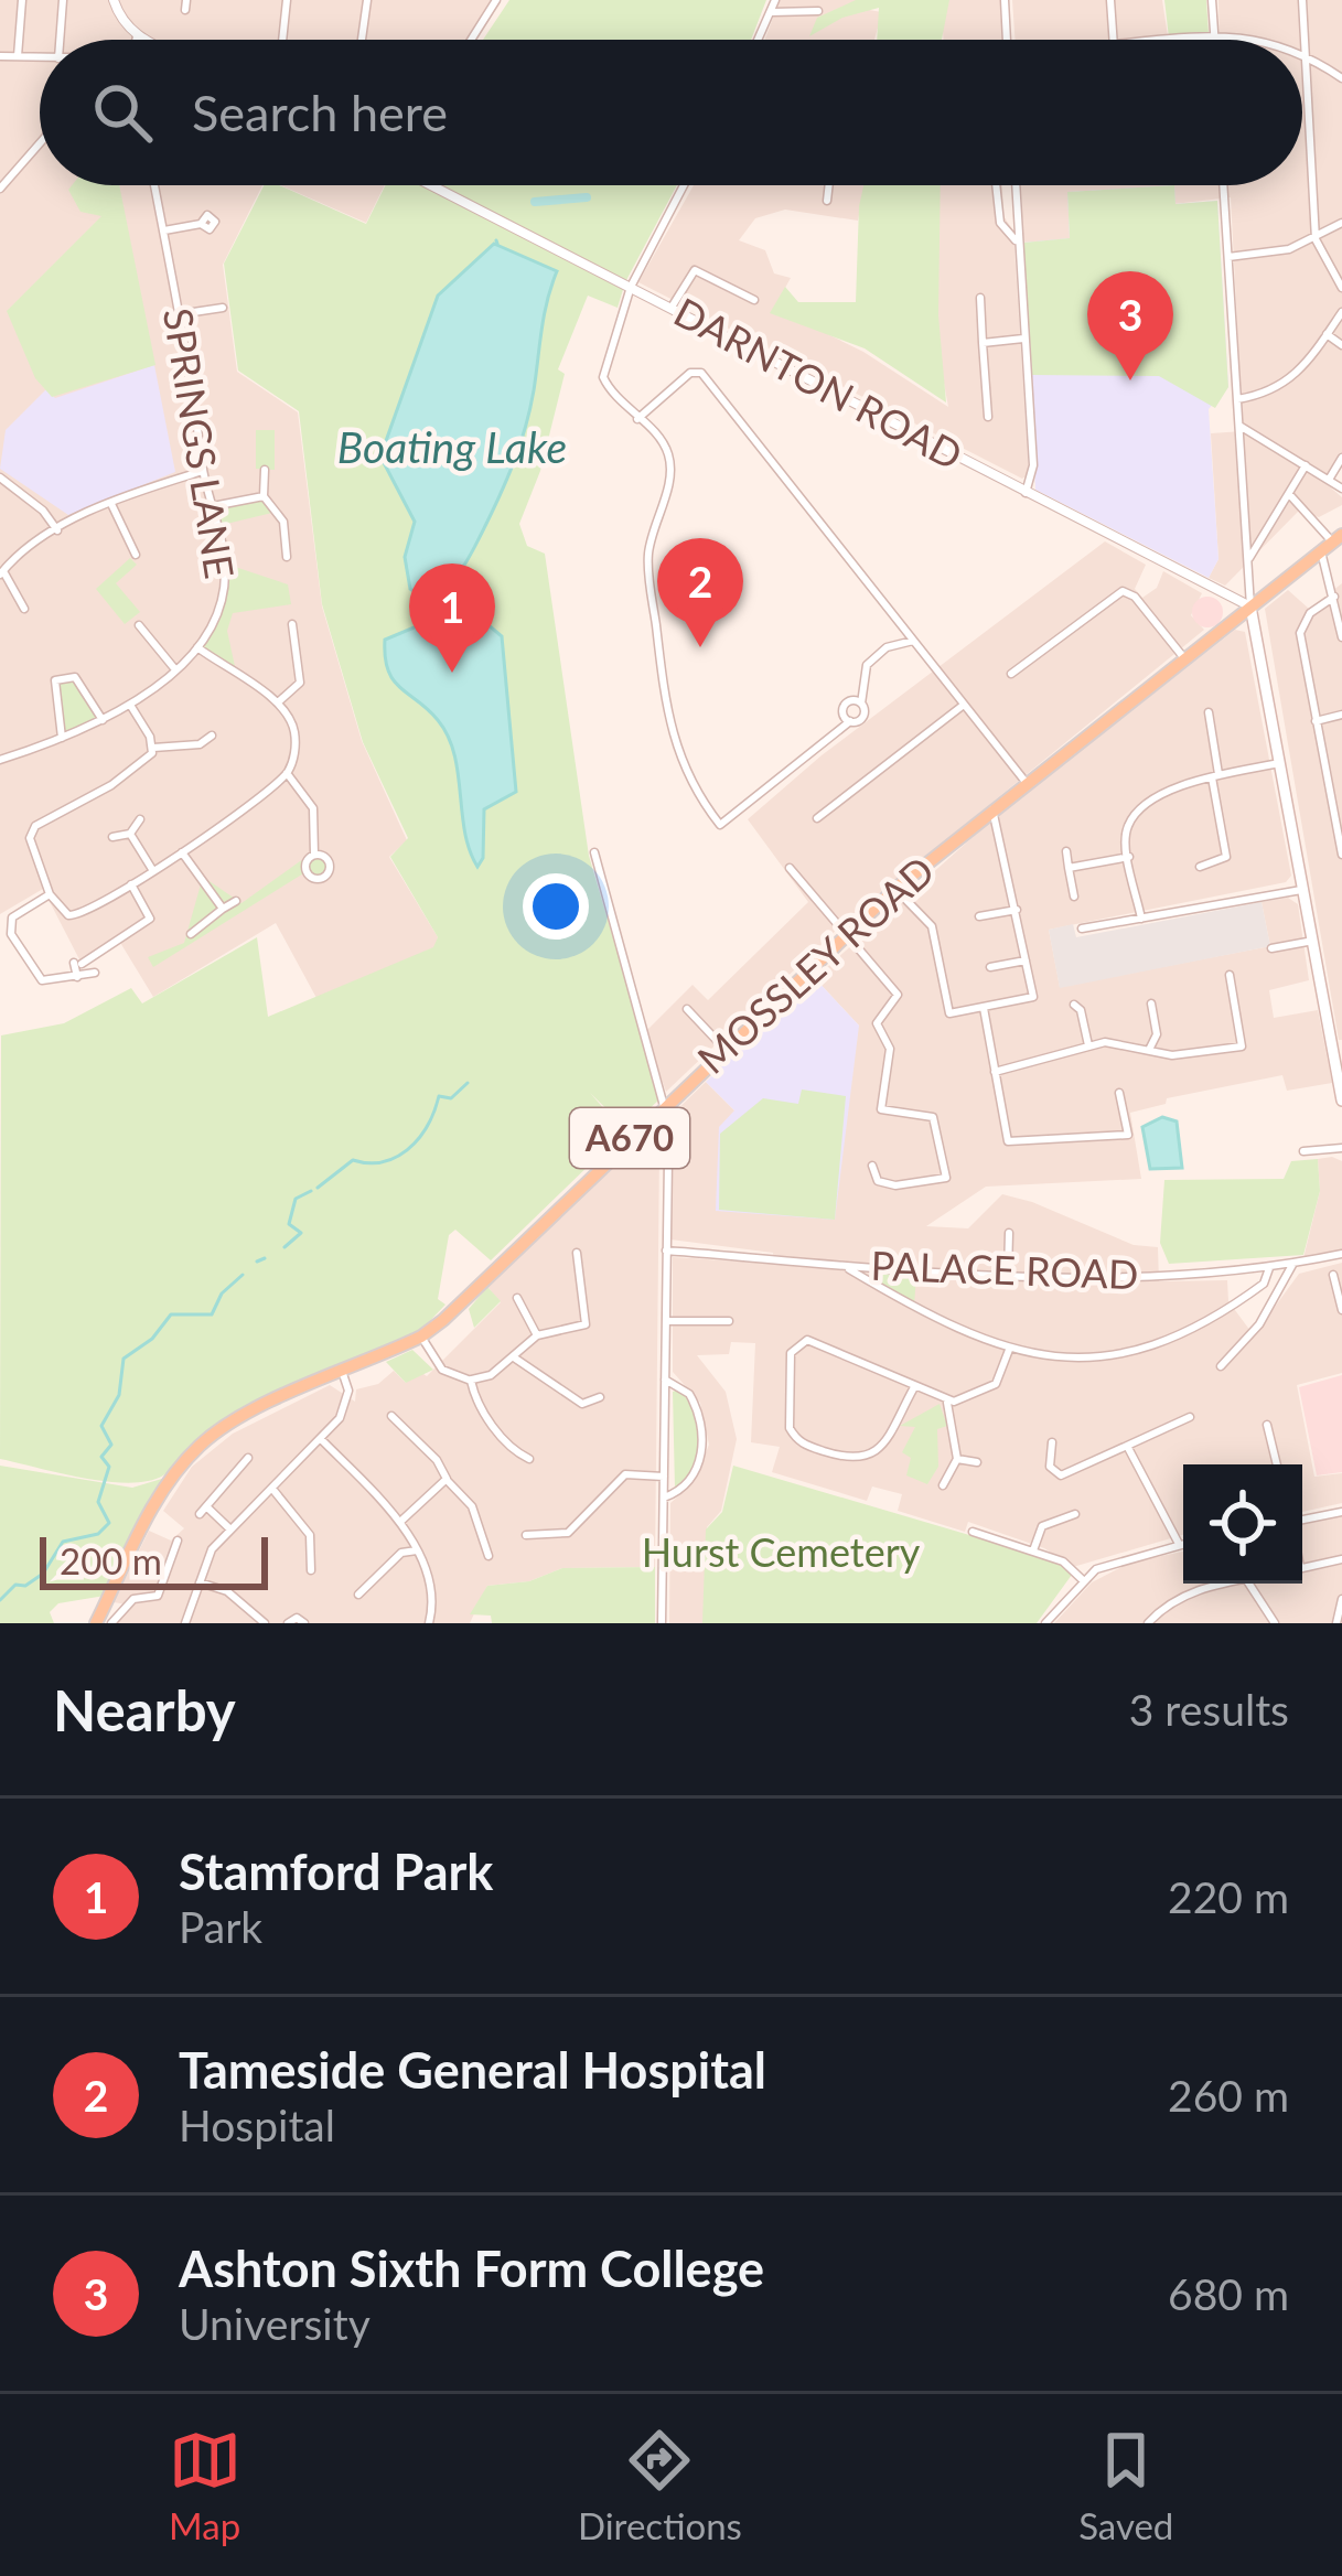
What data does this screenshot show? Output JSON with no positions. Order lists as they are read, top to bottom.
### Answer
{
  "streets": {
    "main road": ["MOSSLEY ROAD", "A670"],
    "street": ["DARNTON ROAD", "SPRINGS LANE", "PALACE ROAD"]
  },
  "crossings": [
    ["DARNTON ROAD", "MOSSLEY ROAD"]
  ],
  "water": ["Boating Lake"],
  "parks": ["Hurst Cemetery"],
  "scale_bar": "200 m",
  "page": {
    "search": "Search here",
    "pins": ["3", "2", "1"],
    "scale": "200 m",
    "heading": ["Nearby", "3 results"],
    "list": [
      {
        "mark": "1",
        "name": "Stamford Park",
        "note": "Park",
        "value": "220 m"
      },
      {
        "mark": "2",
        "name": "Tameside General Hospital",
        "note": "Hospital",
        "value": "260 m"
      },
      {
        "mark": "3",
        "name": "Ashton Sixth Form College",
        "note": "University",
        "value": "680 m"
      }
    ],
    "nav": ["Map", "Directions", "Saved"]
  }
}
